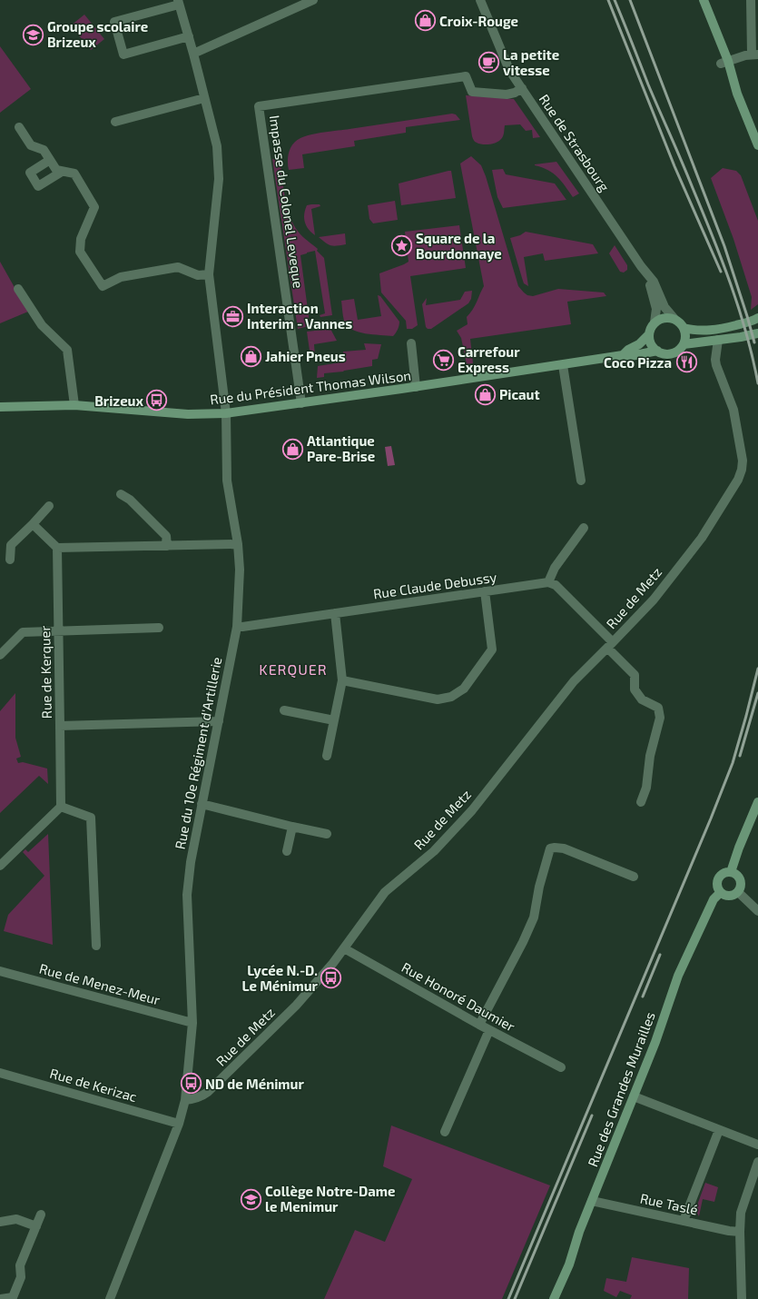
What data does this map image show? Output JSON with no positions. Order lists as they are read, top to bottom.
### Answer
{
  "streets": {
    "street": [
      "Rue de Strasbourg",
      "Impasse du Colonel Leveque",
      "Rue du Président Thomas Wilson",
      "Rue Claude Debussy",
      "Rue de Metz",
      "Rue de Kerquer",
      "Rue du 10e Régiment d'Artillerie",
      "Rue de Menez-Meur",
      "Rue Honoré Daumier",
      "Rue de Kerizac",
      "Rue des Grandes Murailles",
      "Rue Taslé"
    ]
  },
  "crossings": [
    ["Rue de Strasbourg", "Impasse du Colonel Leveque"],
    ["Rue de Strasbourg", "Rue du Président Thomas Wilson"],
    ["Impasse du Colonel Leveque", "Rue du Président Thomas Wilson"],
    ["Rue du Président Thomas Wilson", "Rue du 10e Régiment d'Artillerie"],
    ["Rue Claude Debussy", "Rue du 10e Régiment d'Artillerie"],
    ["Rue de Metz", "Rue du 10e Régiment d'Artillerie"],
    ["Rue de Metz", "Rue Honoré Daumier"],
    ["Rue de Kerquer", "Rue du 10e Régiment d'Artillerie"],
    ["Rue du 10e Régiment d'Artillerie", "Rue de Menez-Meur"],
    ["Rue des Grandes Murailles", "Rue Taslé"]
  ],
  "districts": ["KERQUER"],
  "places": {
    "shop": [
      "Croix-Rouge",
      "Jahier Pneus",
      "Picaut",
      "Atlantique Pare-Brise"
    ],
    "school or university": ["Groupe scolaire Brizeux", "Collège Notre-Dame le Menimur"],
    "cafe": ["La petite vitesse"],
    "place": ["Square de la Bourdonnaye"],
    "office": ["Interaction Interim - Vannes"],
    "supermarket": ["Carrefour Express"],
    "restaurant": ["Coco Pizza"],
    "bus stop": ["Brizeux", "Lycée N.-D. Le Ménimur", "ND de Ménimur"]
  }
}
